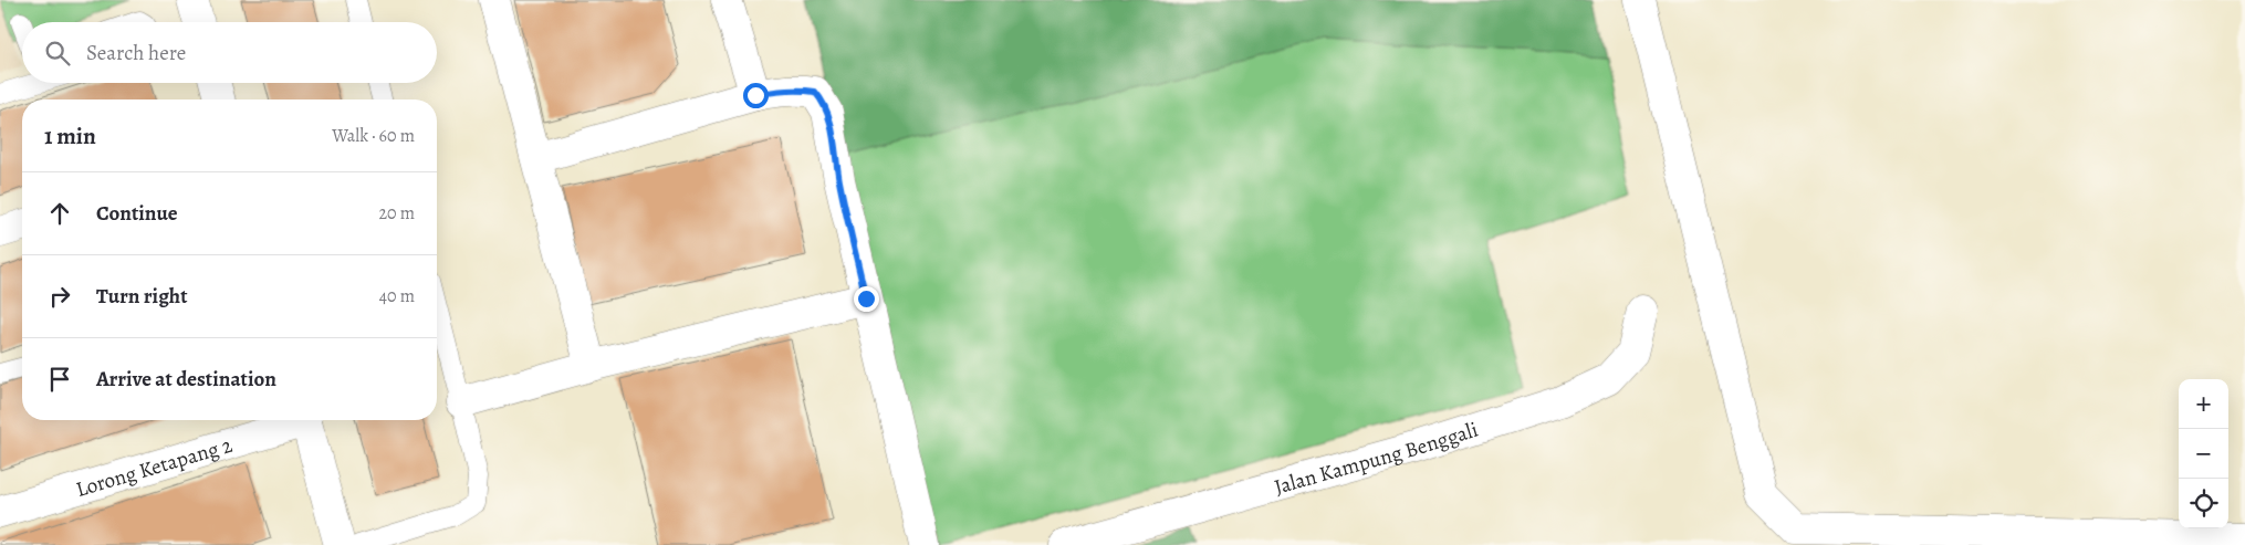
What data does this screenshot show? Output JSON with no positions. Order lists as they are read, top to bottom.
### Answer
{
  "streets": {
    "street": ["Jalan Kampung Benggali", "Lorong Ketapang 2"]
  },
  "page": {
    "search": "Search here",
    "heading": ["1 min", "Walk · 60 m"],
    "list": [
      ["Continue", "20 m"],
      ["Turn right", "40 m"],
      "Arrive at destination"
    ],
    "map_buttons": ["+", "−"]
  }
}
